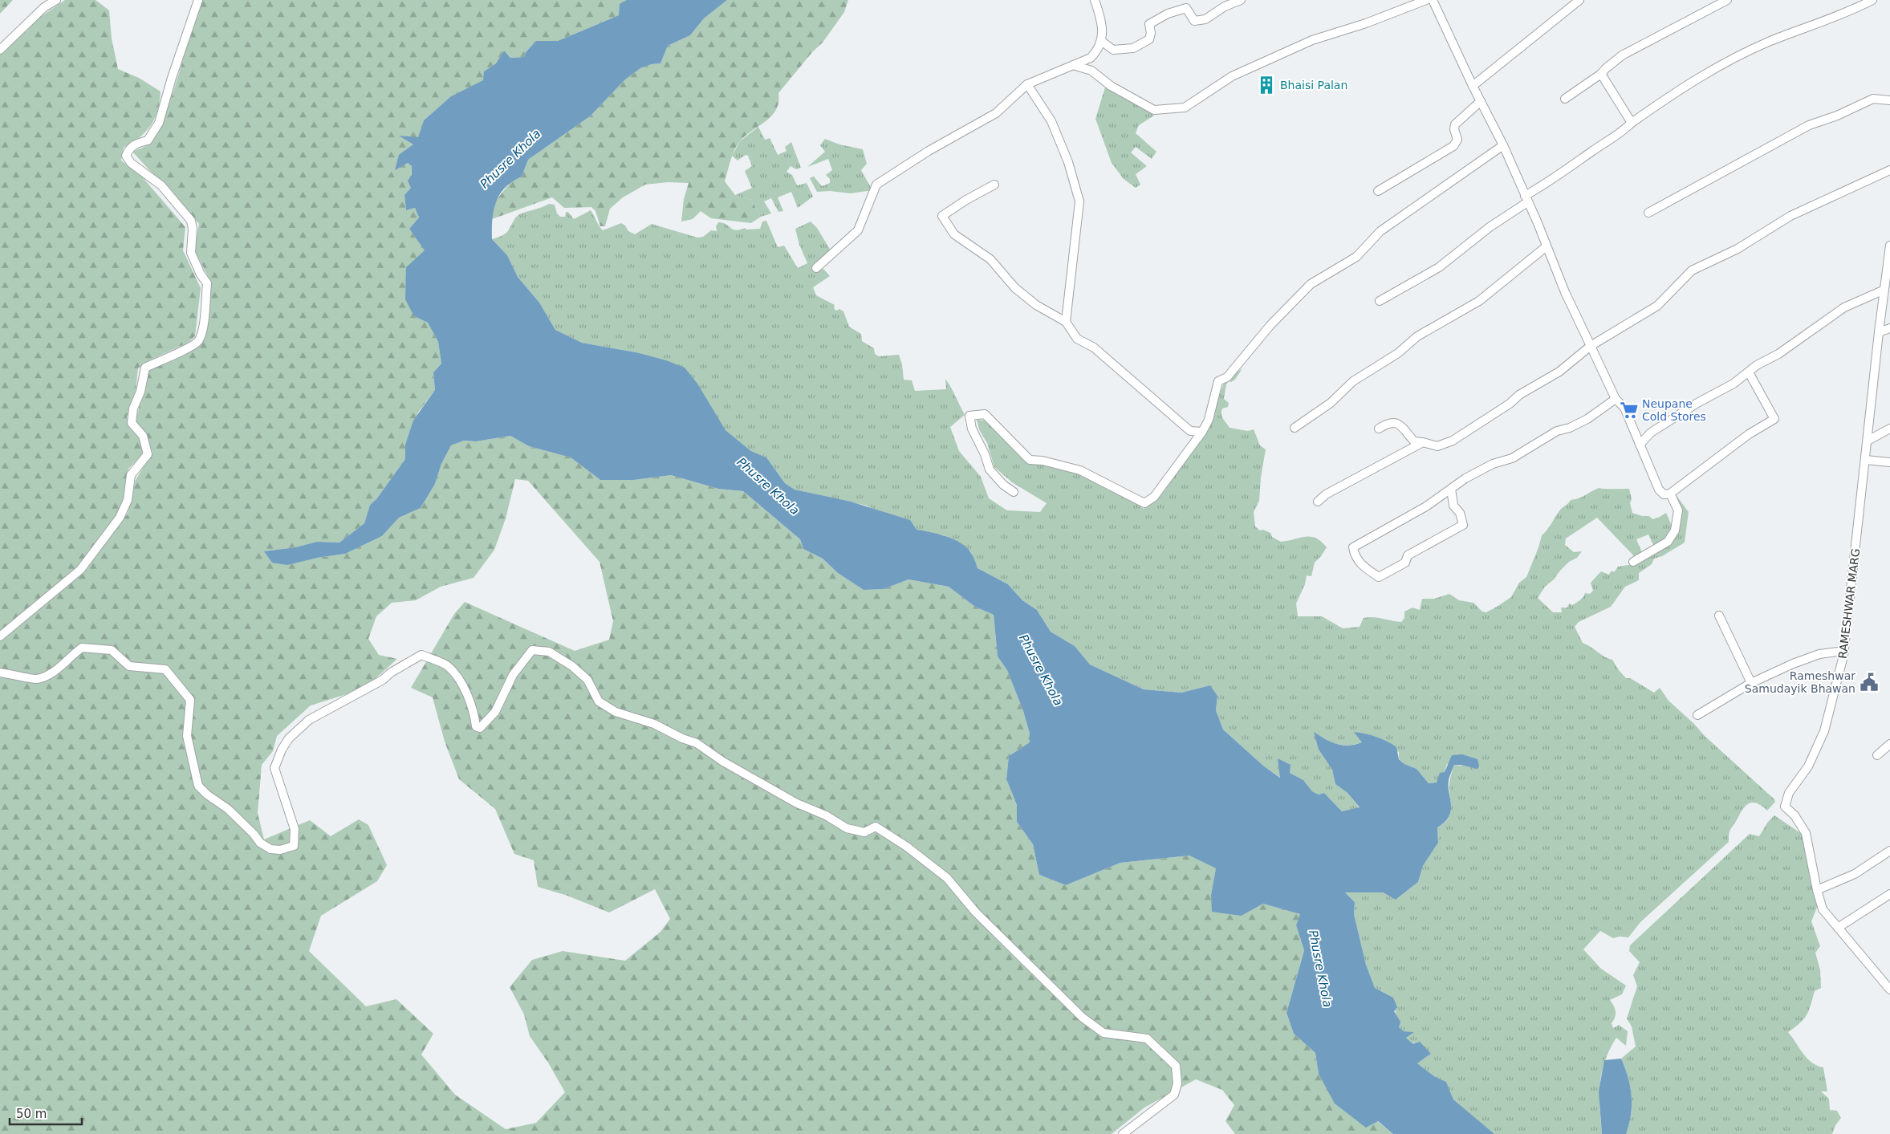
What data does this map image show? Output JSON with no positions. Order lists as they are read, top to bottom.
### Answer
{
  "streets": {
    "street": ["RAMESHWAR MARG"]
  },
  "water": ["Phusre Khola"],
  "places": {
    "building": ["Bhaisi Palan"],
    "supermarket": ["Neupane Cold Stores"],
    "public building": ["Rameshwar Samudayik Bhawan"]
  },
  "scale_bar": "50 m"
}
